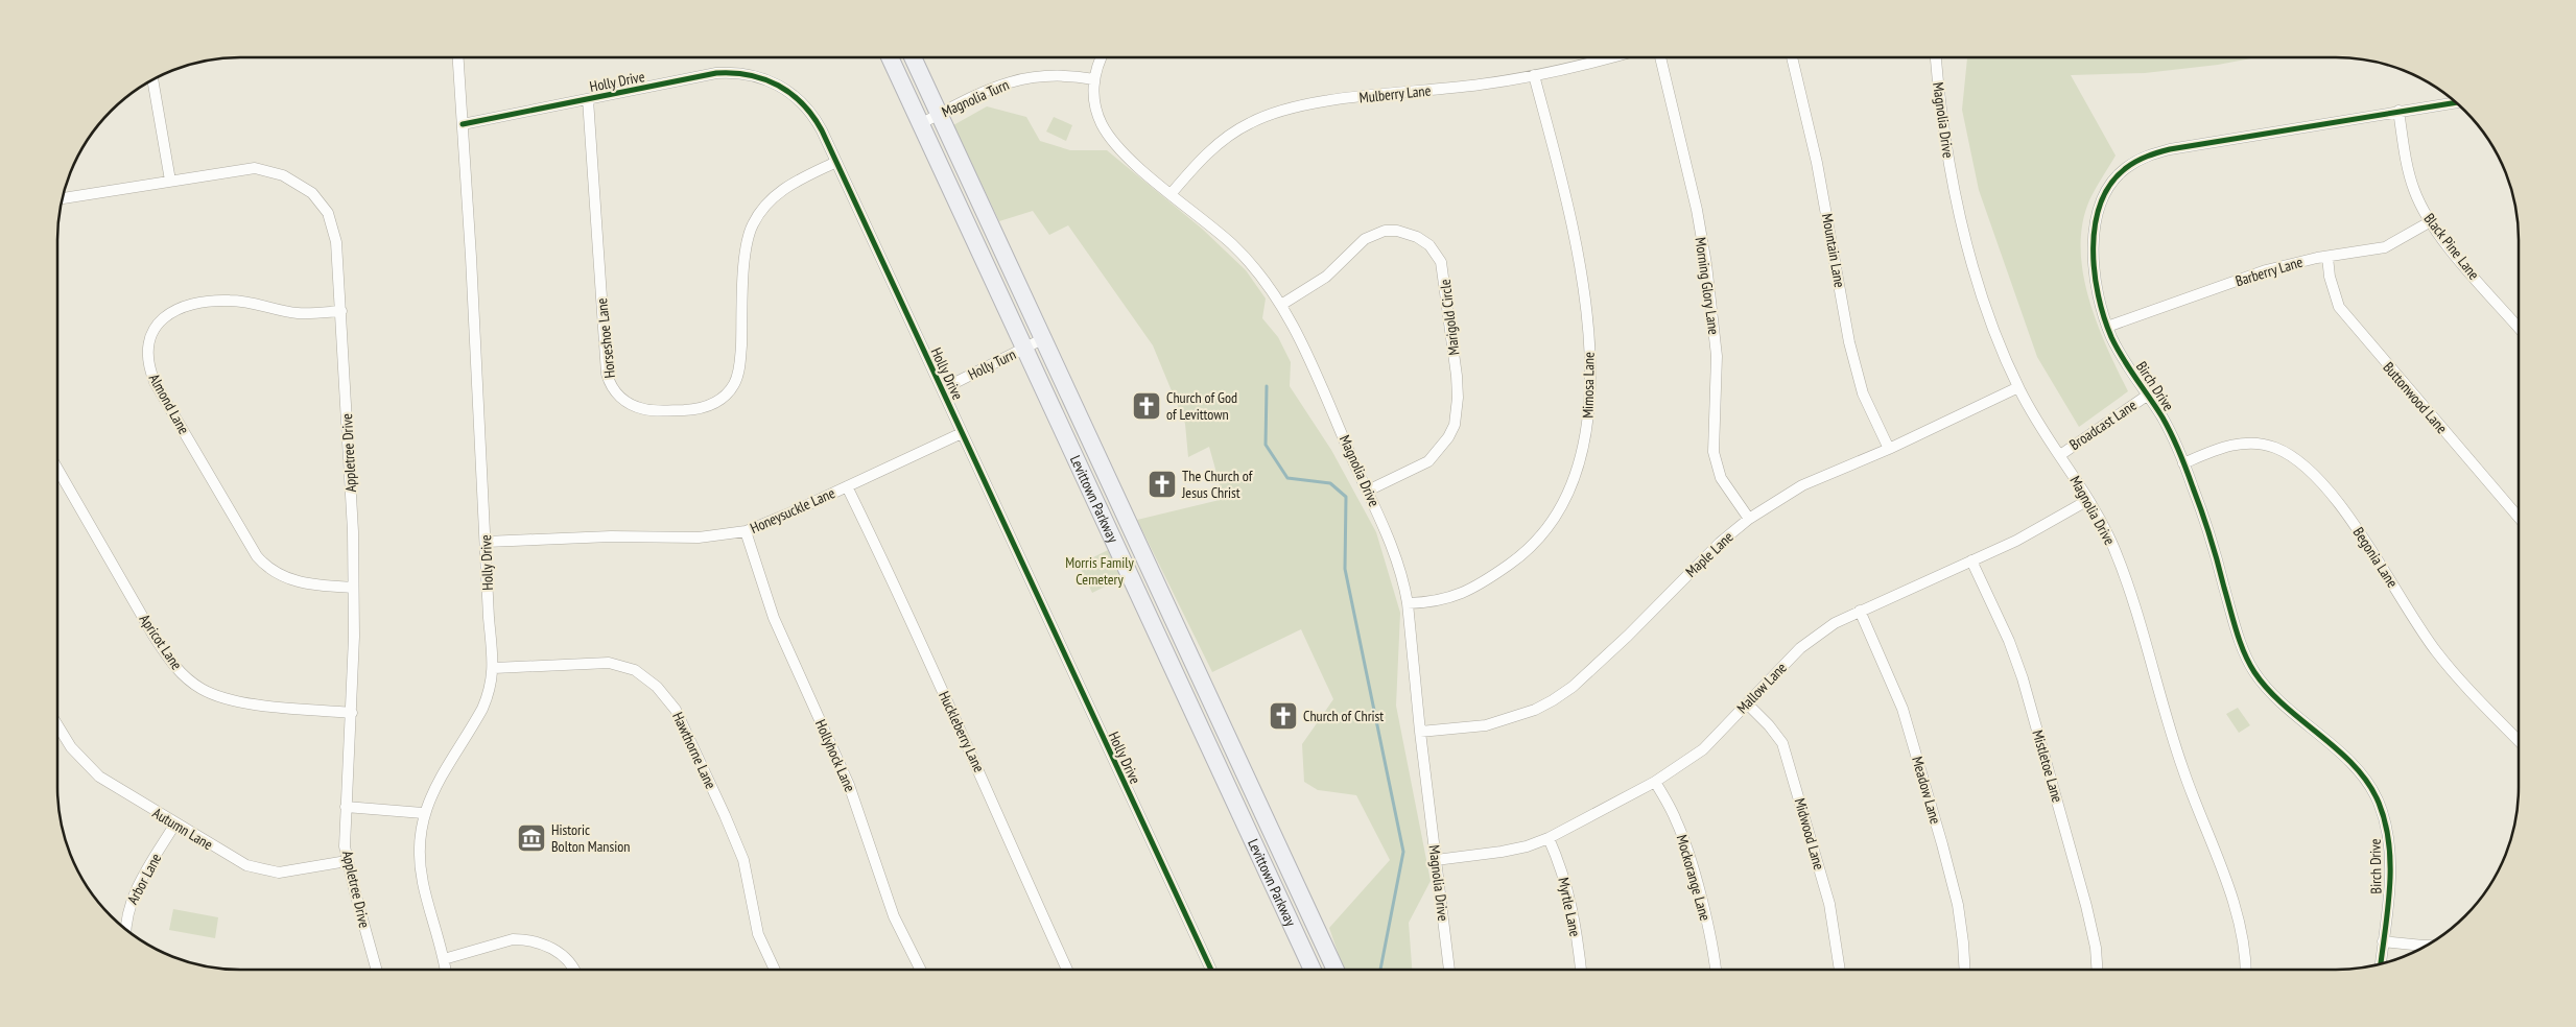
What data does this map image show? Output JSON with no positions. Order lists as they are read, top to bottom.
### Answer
{
  "streets": {
    "main road": ["Levittown Parkway"],
    "street": [
      "Holly Drive",
      "Mulberry Lane",
      "Magnolia Turn",
      "Magnolia Drive",
      "Black Pine Lane",
      "Mountain Lane",
      "Barberry Lane",
      "Morning Glory Lane",
      "Marigold Circle",
      "Horseshoe Lane",
      "Holly Turn",
      "Mimosa Lane",
      "Birch Drive",
      "Buttonwood Lane",
      "Almond Lane",
      "Broadcast Lane",
      "Appletree Drive",
      "Honeysuckle Lane",
      "Maple Lane",
      "Begonia Lane",
      "Apricot Lane",
      "Mallow Lane",
      "Huckleberry Lane",
      "Hawthorne Lane",
      "Hollyhock Lane",
      "Mistletoe Lane",
      "Meadow Lane",
      "Autumn Lane",
      "Midwood Lane",
      "Mockorange Lane",
      "Arbor Lane",
      "Myrtle Lane"
    ]
  },
  "crossings": [
    ["Holly Drive", "Horseshoe Lane"],
    ["Holly Drive", "Holly Turn"],
    ["Holly Drive", "Honeysuckle Lane"],
    ["Holly Drive", "Hawthorne Lane"],
    ["Mulberry Lane", "Magnolia Drive"],
    ["Mulberry Lane", "Mimosa Lane"],
    ["Magnolia Turn", "Magnolia Drive"],
    ["Magnolia Turn", "Levittown Parkway"],
    ["Magnolia Drive", "Marigold Circle"],
    ["Magnolia Drive", "Mimosa Lane"],
    ["Magnolia Drive", "Broadcast Lane"],
    ["Magnolia Drive", "Maple Lane"],
    ["Magnolia Drive", "Mallow Lane"],
    ["Black Pine Lane", "Barberry Lane"],
    ["Black Pine Lane", "Birch Drive"],
    ["Mountain Lane", "Maple Lane"],
    ["Barberry Lane", "Birch Drive"],
    ["Barberry Lane", "Buttonwood Lane"],
    ["Morning Glory Lane", "Maple Lane"],
    ["Holly Turn", "Levittown Parkway"],
    ["Birch Drive", "Broadcast Lane"],
    ["Birch Drive", "Begonia Lane"],
    ["Almond Lane", "Appletree Drive"],
    ["Appletree Drive", "Apricot Lane"],
    ["Appletree Drive", "Autumn Lane"],
    ["Honeysuckle Lane", "Huckleberry Lane"],
    ["Honeysuckle Lane", "Hollyhock Lane"],
    ["Mallow Lane", "Mistletoe Lane"],
    ["Mallow Lane", "Meadow Lane"],
    ["Mallow Lane", "Midwood Lane"],
    ["Mallow Lane", "Mockorange Lane"],
    ["Mallow Lane", "Myrtle Lane"],
    ["Autumn Lane", "Arbor Lane"]
  ],
  "parks": ["Morris Family Cemetery"],
  "places": {
    "church": ["Church of God of Levittown", "The Church of Jesus Christ", "Church of Christ"],
    "museum": ["Historic Bolton Mansion"]
  }
}
